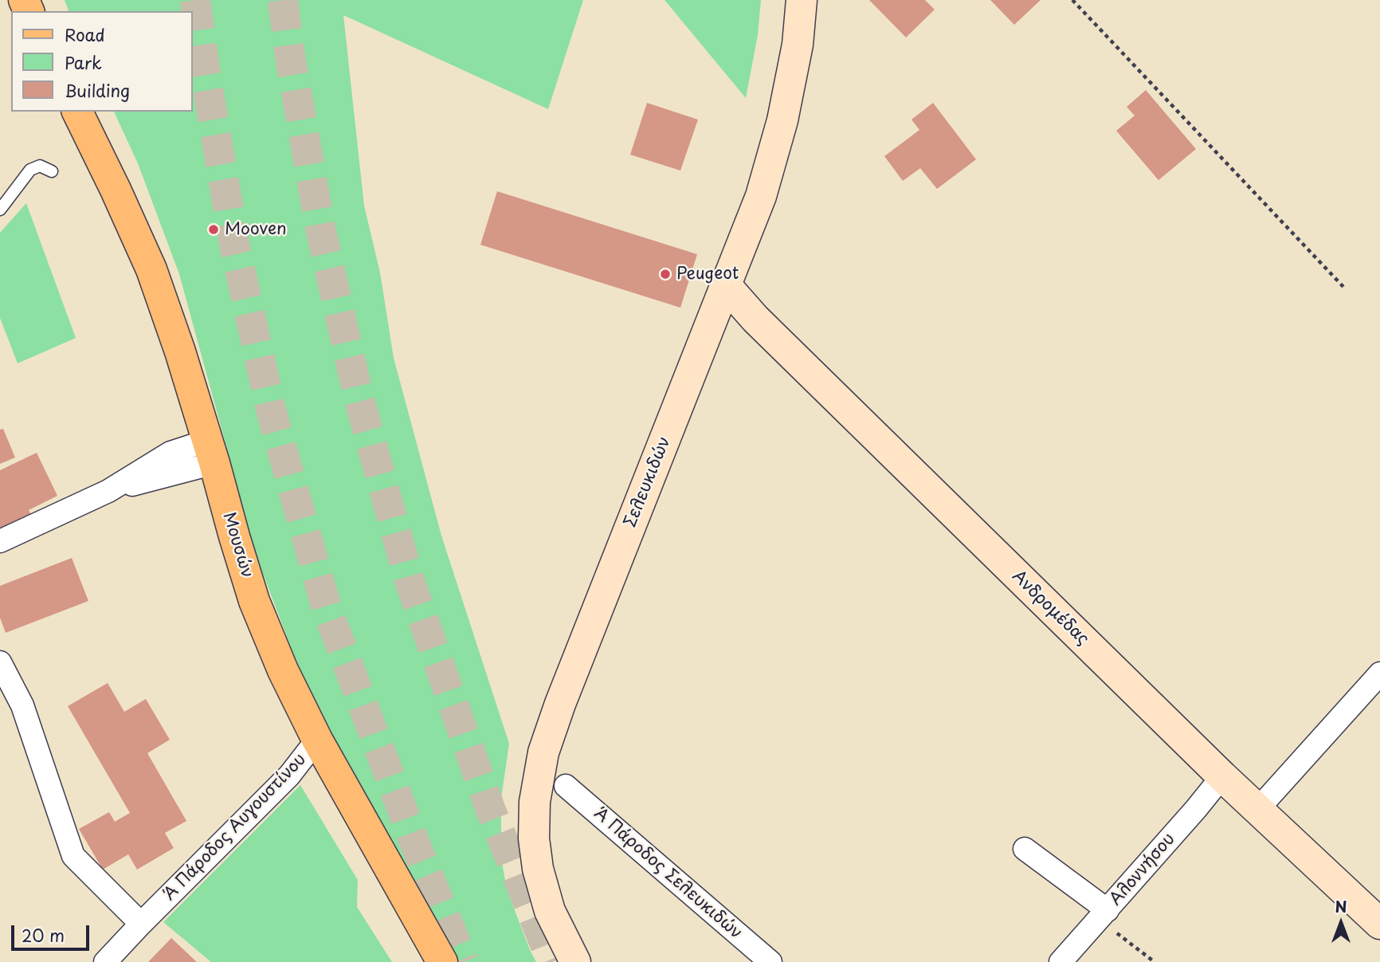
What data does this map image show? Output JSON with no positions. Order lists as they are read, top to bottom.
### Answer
{
  "streets": {
    "main road": ["Μουσών"],
    "street": [
      "Σελευκιδών",
      "Ανδρομέδας",
      "Α΄ Πάροδος Αυγουστίνου",
      "Αλοννήσου",
      "Α΄ Πάροδος Σελευκιδών"
    ]
  },
  "crossings": [
    ["Σελευκιδών", "Ανδρομέδας"],
    ["Μουσών", "Α΄ Πάροδος Αυγουστίνου"],
    ["Ανδρομέδας", "Αλοννήσου"]
  ],
  "places": ["Mooven", "Peugeot"],
  "legend": ["Road", "Park", "Building"],
  "scale_bar": "20 m",
  "north": "top"
}
